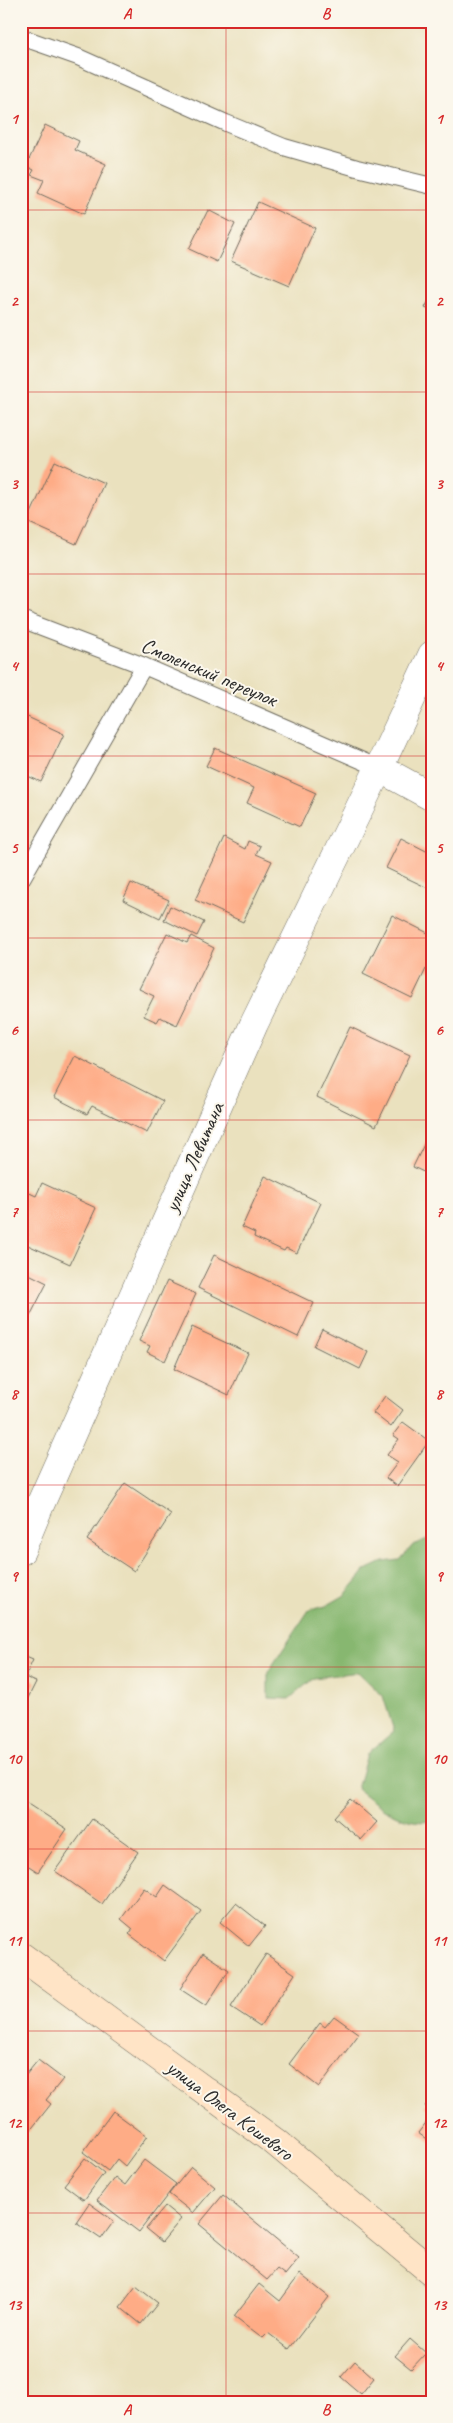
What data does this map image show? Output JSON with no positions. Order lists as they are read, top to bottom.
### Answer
{
  "streets": {
    "street": ["улица Левитана", "улица Олега Кошевого"],
    "lane": ["Смоленский переулок"]
  },
  "crossings": [
    ["Смоленский переулок", "улица Левитана"]
  ],
  "grid": {
    "columns": ["A", "B"],
    "rows": [
      "1",
      "2",
      "3",
      "4",
      "5",
      "6",
      "7",
      "8",
      "9",
      "10",
      "11",
      "12",
      "13"
    ]
  }
}
